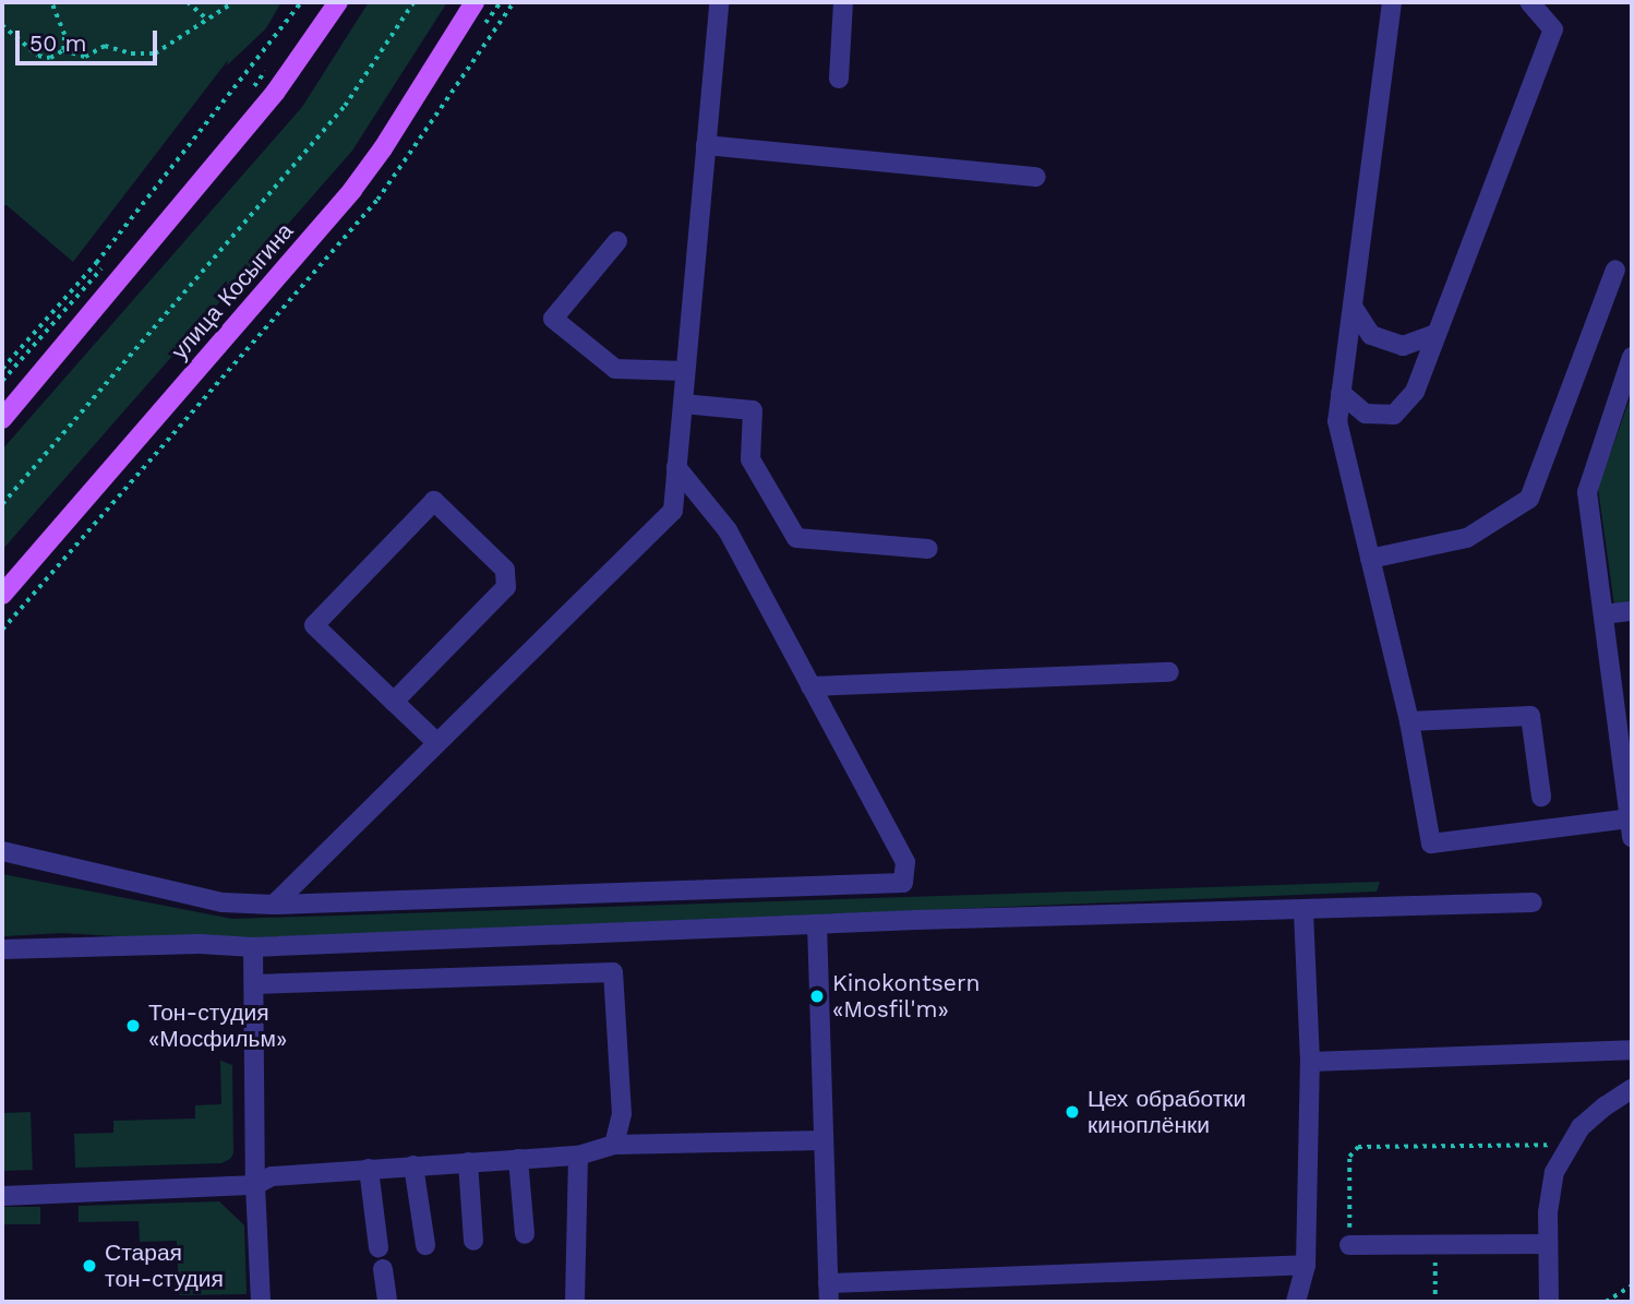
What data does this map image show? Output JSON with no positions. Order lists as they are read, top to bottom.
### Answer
{
  "streets": {
    "main road": ["улица Косыгина"]
  },
  "places": [
    "Kinokontsern «Mosfil'm»",
    "Тон-студия «Мосфильм»",
    "Цех обработки киноплёнки",
    "Старая тон-студия"
  ],
  "scale_bar": "50 m"
}
